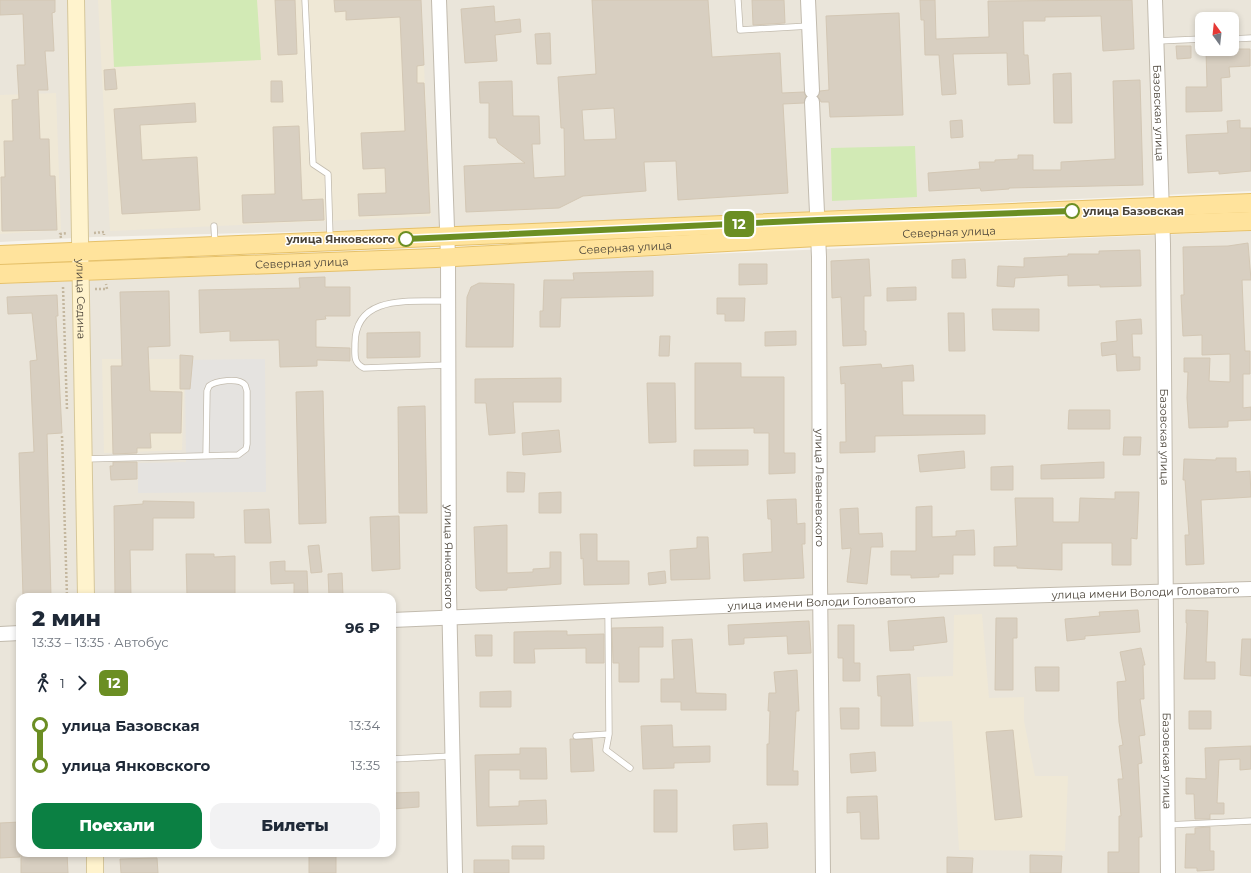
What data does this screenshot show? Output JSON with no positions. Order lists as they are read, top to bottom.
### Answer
{
  "streets": {
    "main road": ["Северная улица", "улица Седина"],
    "street": [
      "Базовская улица",
      "улица Леваневского",
      "улица Янковского",
      "улица имени Володи Головатого"
    ]
  },
  "crossings": [
    ["Базовская улица", "Северная улица"],
    ["Базовская улица", "улица имени Володи Головатого"],
    ["Северная улица", "улица Седина"],
    ["Северная улица", "улица Леваневского"],
    ["Северная улица", "улица Янковского"],
    ["улица Леваневского", "улица имени Володи Головатого"],
    ["улица Янковского", "улица имени Володи Головатого"]
  ],
  "places": ["улица Базовская", "улица Янковского"],
  "lines": ["bus line 12"],
  "north": "top",
  "page": {
    "on_map": "12",
    "heading": ["2 мин", "13:33 – 13:35 · Автобус", "96 ₽"],
    "legs": ["1", "12"],
    "list": [
      {
        "name": "улица Базовская",
        "value": "13:34"
      },
      {
        "name": "улица Янковского",
        "value": "13:35"
      }
    ],
    "buttons": ["Поехали", "Билеты"]
  }
}
